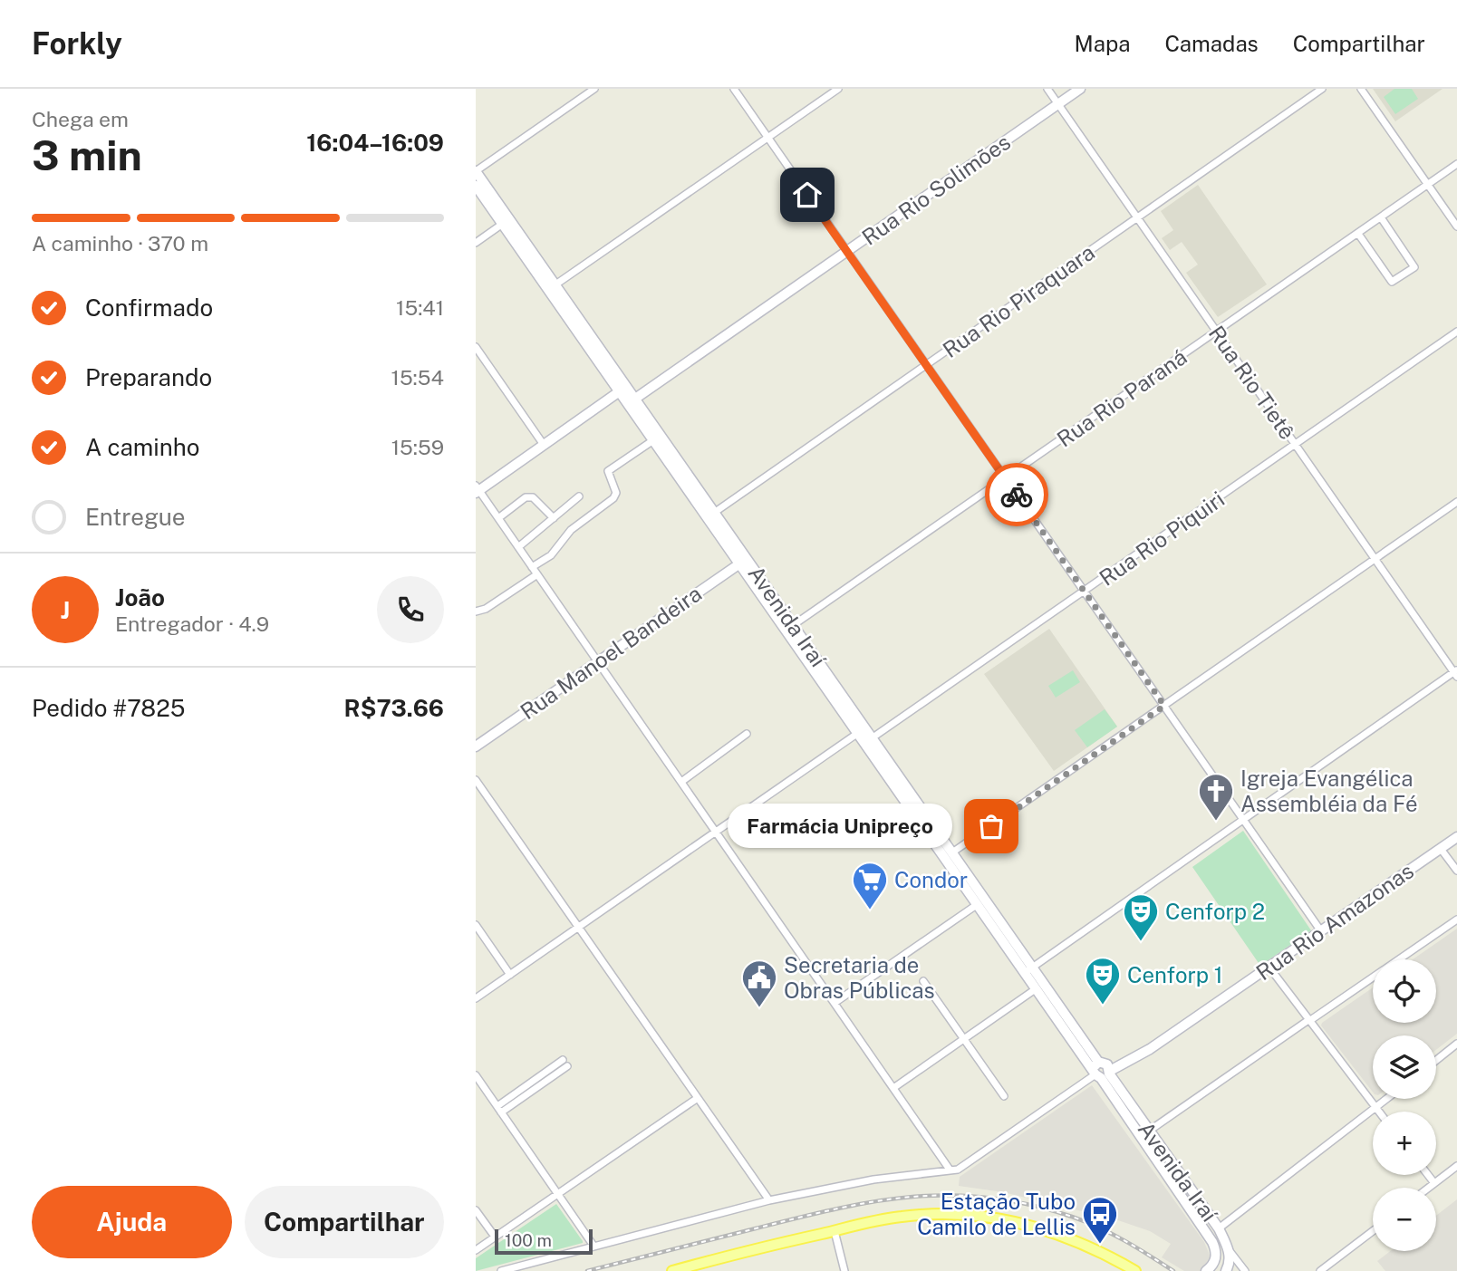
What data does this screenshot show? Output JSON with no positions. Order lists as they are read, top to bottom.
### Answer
{
  "streets": {
    "main road": [
      "Rua Rio Solimões",
      "Avenida Iraí",
      "Rua Manoel Bandeira",
      "Rua Rio Amazonas"
    ],
    "street": [
      "Rua Rio Piraquara",
      "Rua Rio Tietê",
      "Rua Rio Paraná",
      "Rua Rio Piquiri"
    ]
  },
  "crossings": [
    ["Rua Rio Solimões", "Rua Rio Tietê"],
    ["Rua Rio Solimões", "Avenida Iraí"],
    ["Rua Rio Piraquara", "Rua Rio Tietê"],
    ["Rua Rio Piraquara", "Avenida Iraí"],
    ["Rua Rio Tietê", "Rua Rio Paraná"],
    ["Rua Rio Tietê", "Rua Rio Piquiri"],
    ["Rua Rio Paraná", "Avenida Iraí"],
    ["Rua Rio Piquiri", "Avenida Iraí"],
    ["Avenida Iraí", "Rua Manoel Bandeira"],
    ["Avenida Iraí", "Rua Rio Amazonas"]
  ],
  "places": {
    "church": ["Igreja Evangélica Assembléia da Fé"],
    "other": ["Farmácia Unipreço"],
    "supermarket": ["Condor"],
    "theatre": ["Cenforp 2", "Cenforp 1"],
    "public building": ["Secretaria de Obras Públicas"],
    "bus stop": ["Estação Tubo Camilo de Lellis"]
  },
  "scale_bar": "100 m",
  "page": {
    "header": "Forkly",
    "nav": ["Mapa", "Camadas", "Compartilhar"],
    "heading": ["3 min", "Chega em", "16:04–16:09"],
    "panel": [
      "João",
      "Entregador · 4.9",
      "Pedido #7825",
      "R$73.66"
    ],
    "bar": "A caminho · 370 m",
    "list": [
      ["Confirmado", "15:41"],
      ["Preparando", "15:54"],
      ["A caminho", "15:59"],
      "Entregue"
    ],
    "round": "J",
    "bubble": "Farmácia Unipreço",
    "map_buttons": ["+", "−"],
    "buttons": ["Ajuda", "Compartilhar"],
    "scale": "100 m"
  }
}
